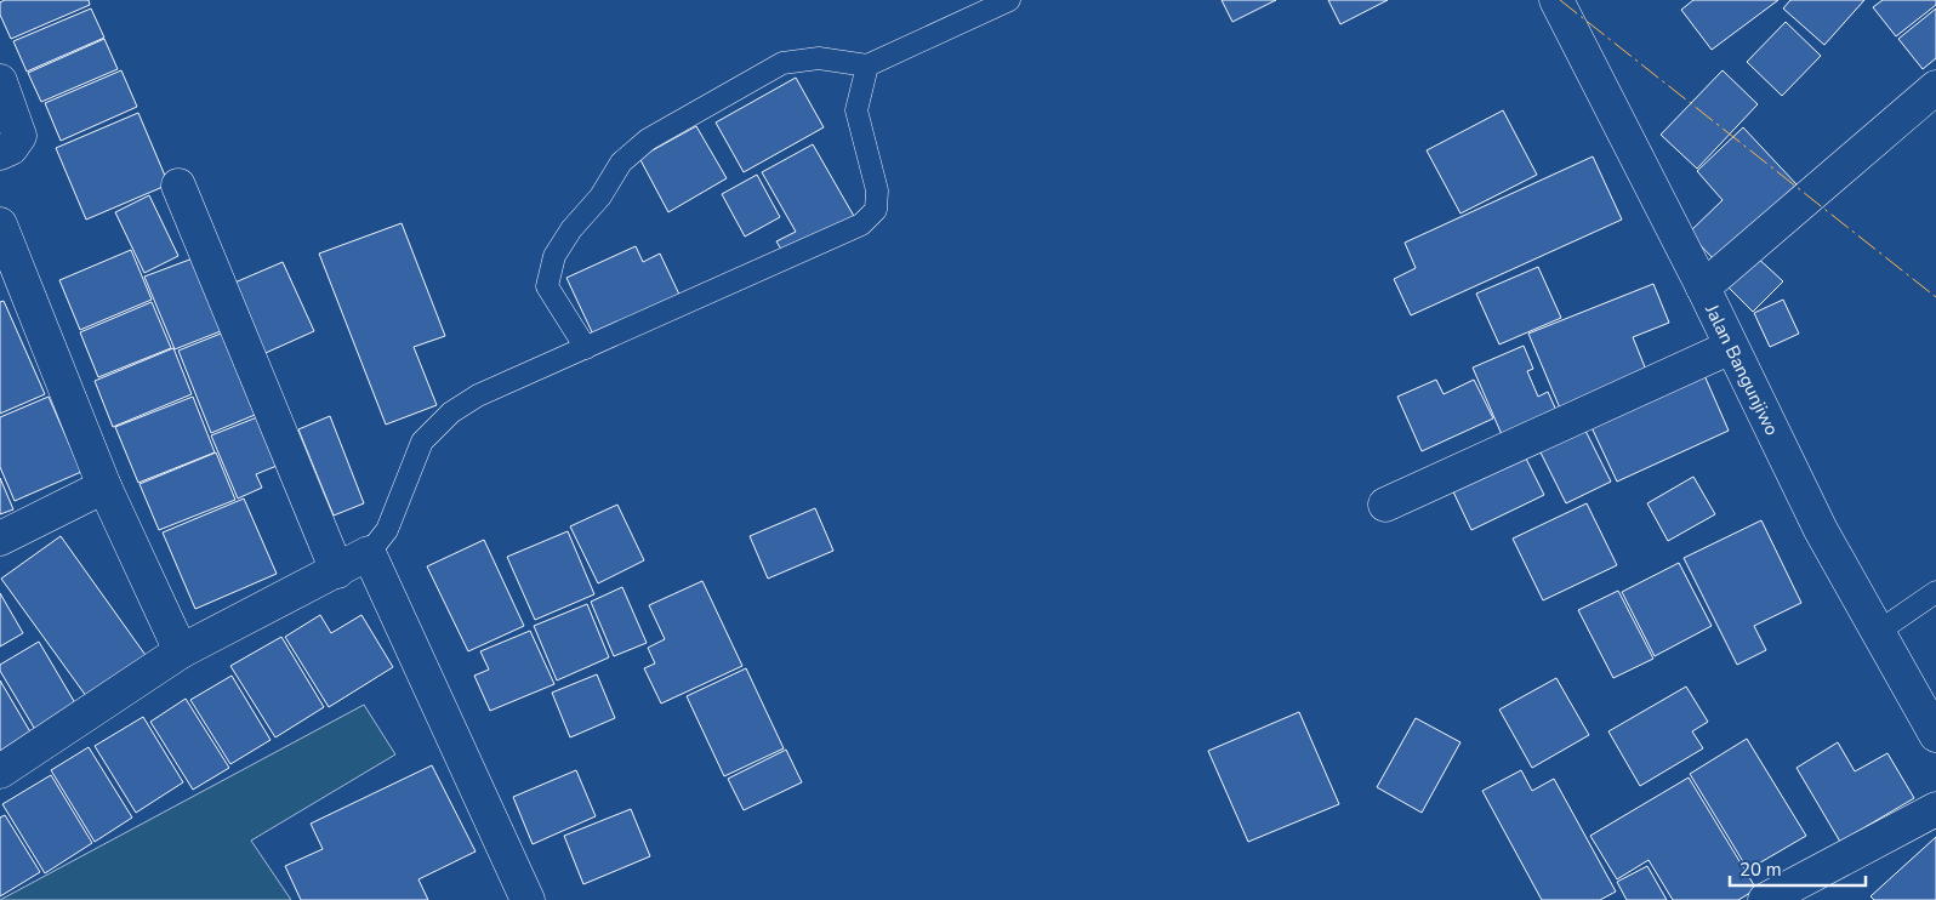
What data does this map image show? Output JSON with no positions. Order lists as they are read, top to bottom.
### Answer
{
  "streets": {
    "street": ["Jalan Bangunjiwo"]
  },
  "scale_bar": "20 m"
}
